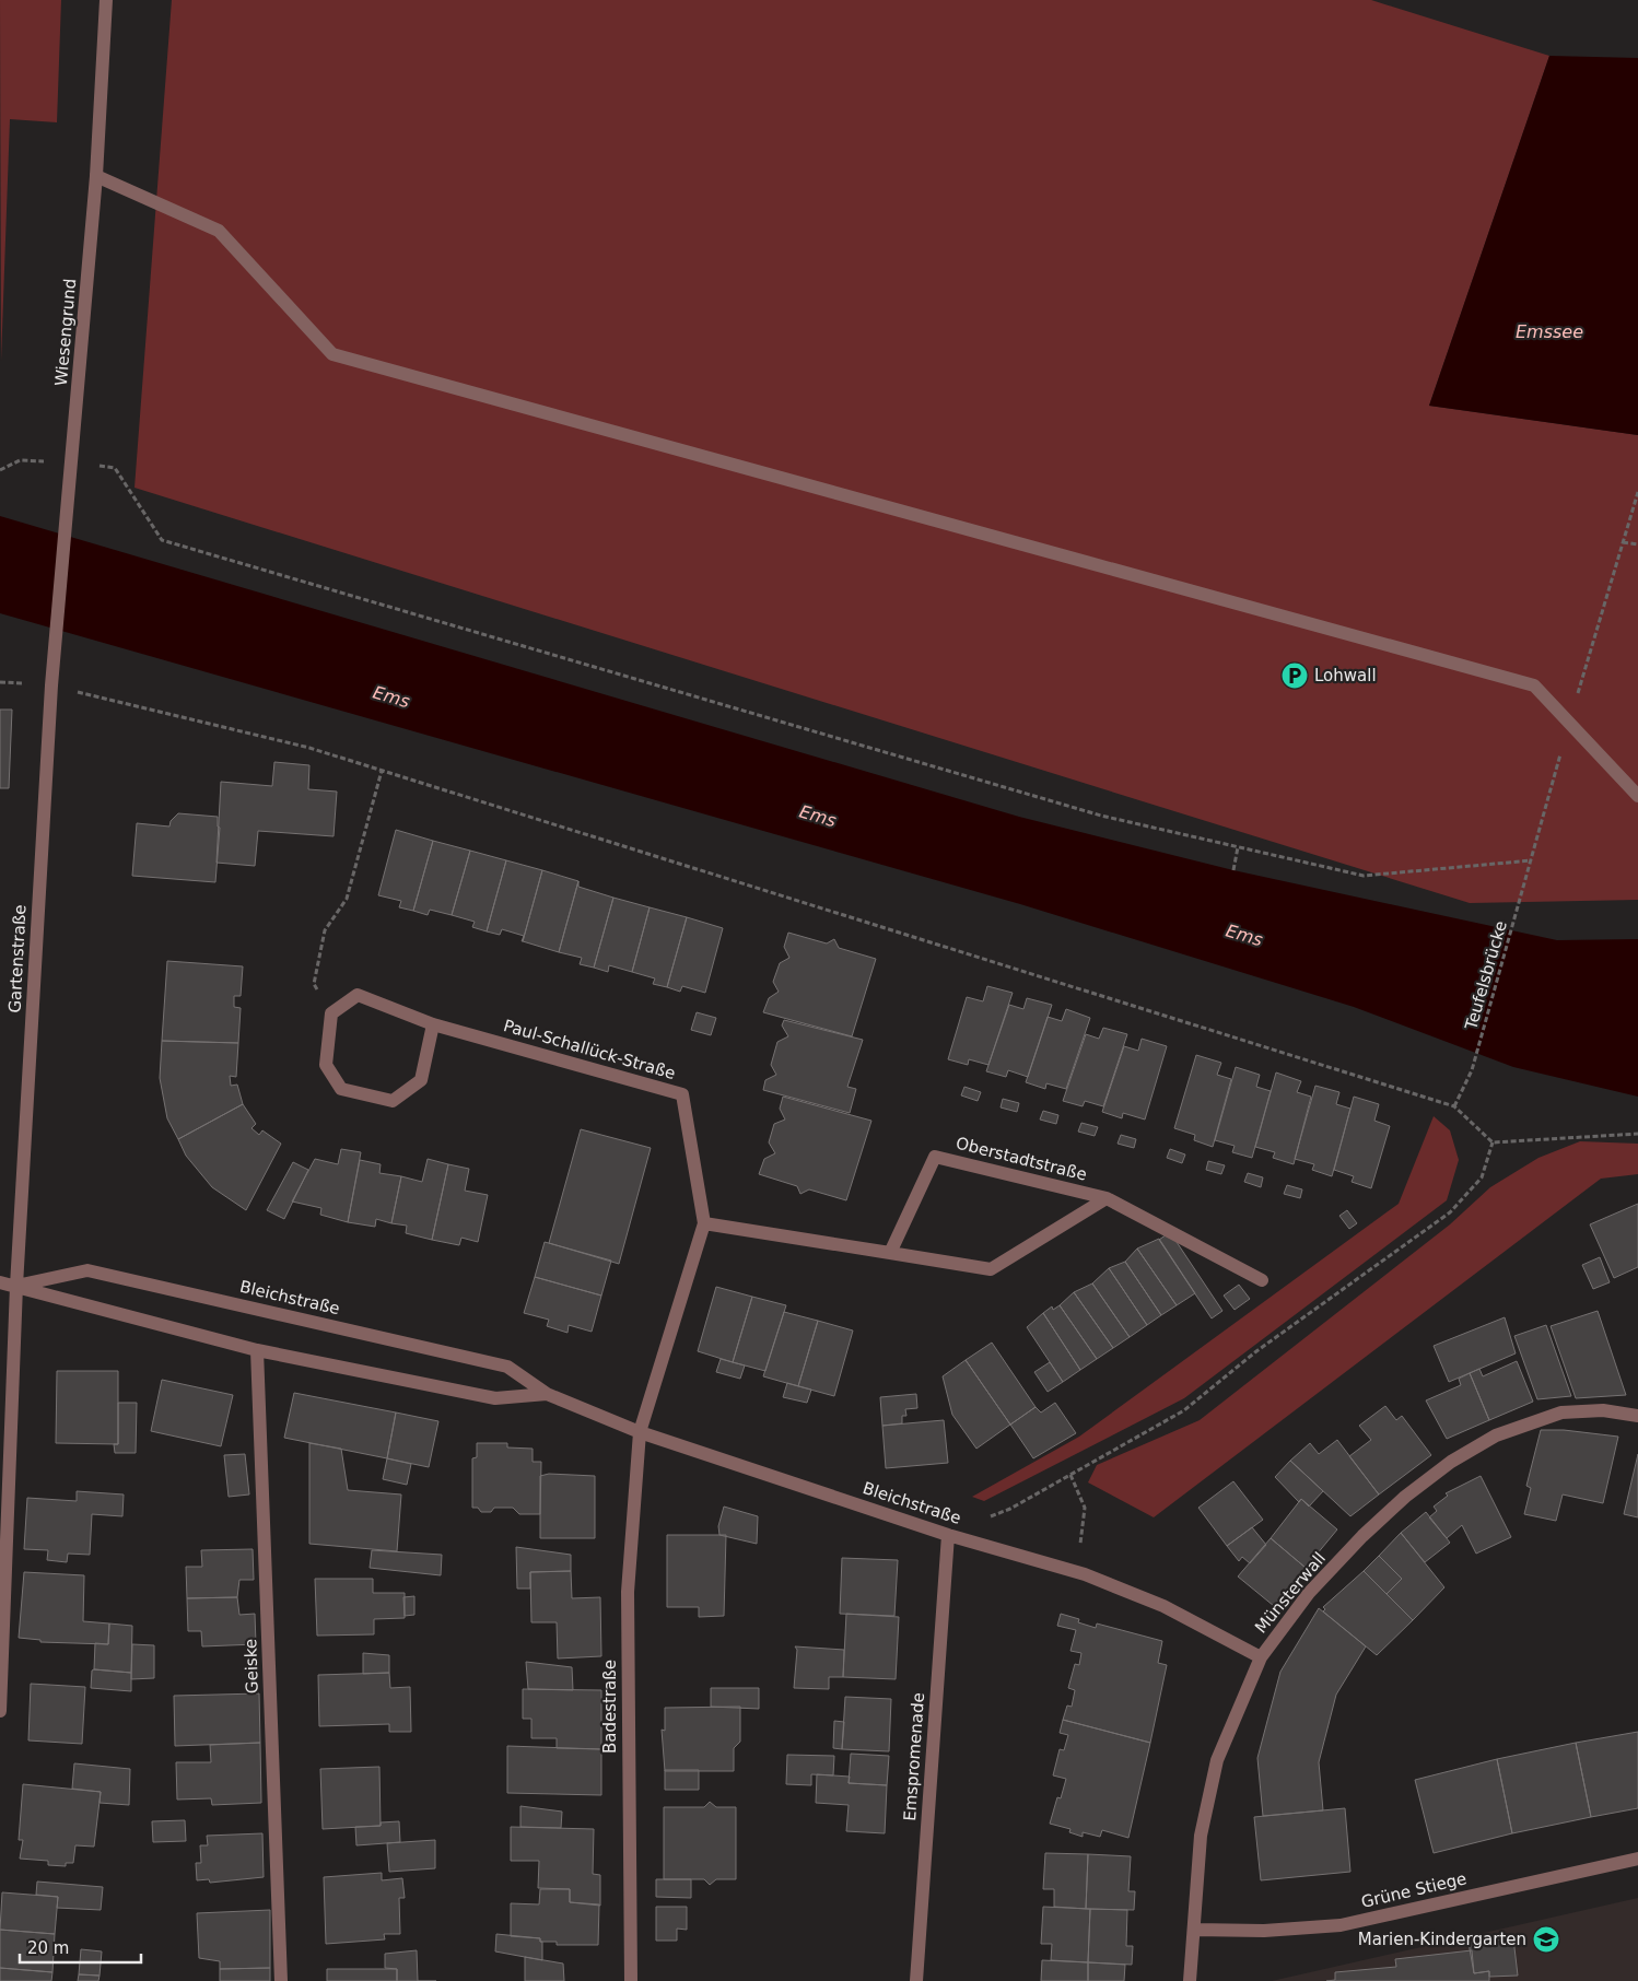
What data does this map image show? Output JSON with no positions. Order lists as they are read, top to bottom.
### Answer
{
  "streets": {
    "street": [
      "Wiesengrund",
      "Gartenstraße",
      "Paul-Schallück-Straße",
      "Oberstadtstraße",
      "Bleichstraße",
      "Münsterwall",
      "Geiske",
      "Badestraße",
      "Emspromenade",
      "Grüne Stiege"
    ],
    "path": ["Teufelsbrücke"]
  },
  "crossings": [
    ["Wiesengrund", "Gartenstraße"],
    ["Gartenstraße", "Bleichstraße"],
    ["Paul-Schallück-Straße", "Oberstadtstraße"],
    ["Paul-Schallück-Straße", "Bleichstraße"],
    ["Paul-Schallück-Straße", "Badestraße"],
    ["Bleichstraße", "Münsterwall"],
    ["Bleichstraße", "Geiske"],
    ["Bleichstraße", "Badestraße"],
    ["Bleichstraße", "Emspromenade"],
    ["Münsterwall", "Grüne Stiege"]
  ],
  "water": ["Emssee", "Ems"],
  "places": {
    "parking": ["Lohwall"],
    "school or university": ["Marien-Kindergarten"]
  },
  "scale_bar": "20 m"
}
